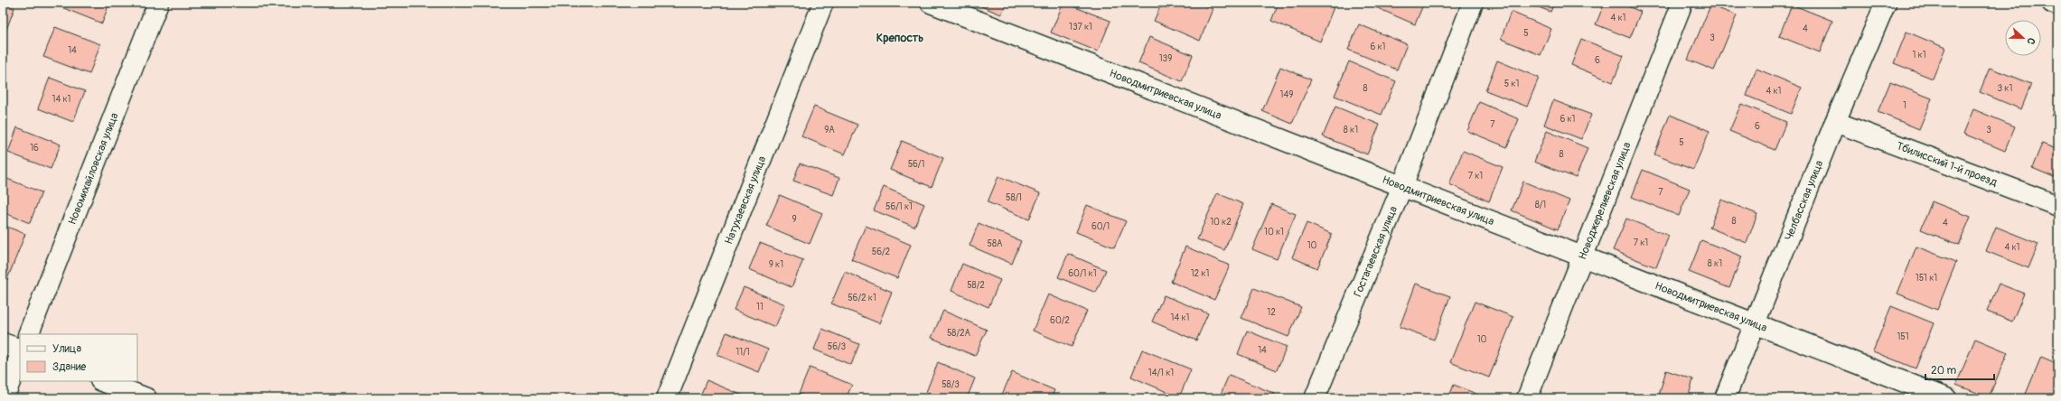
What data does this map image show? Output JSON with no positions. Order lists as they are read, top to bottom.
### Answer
{
  "streets": {
    "street": [
      "Новодмитриевская улица",
      "Тбилисский 1-й проезд",
      "Новомихайловская улица",
      "Натухаевская улица",
      "Новоджерелиевская улица",
      "Челбасская улица",
      "Гостагаевская улица"
    ]
  },
  "crossings": [
    ["Новодмитриевская улица", "Новоджерелиевская улица"],
    ["Новодмитриевская улица", "Челбасская улица"],
    ["Новодмитриевская улица", "Гостагаевская улица"],
    ["Тбилисский 1-й проезд", "Челбасская улица"]
  ],
  "districts": ["Крепость"],
  "house_numbers": [
    "4 к1",
    "137 к1",
    "4",
    "5",
    "3",
    "6 к1",
    "14",
    "1 к1",
    "139",
    "6",
    "5 к1",
    "8",
    "3 к1",
    "4 к1",
    "149",
    "14 к1",
    "1",
    "6 к1",
    "7",
    "6",
    "9А",
    "8 к1",
    "3",
    "5",
    "16",
    "8",
    "56/1",
    "7 к1",
    "7",
    "58/1",
    "8/1",
    "56/1 к1",
    "9",
    "8",
    "10 к2",
    "4",
    "60/1",
    "10 к1",
    "7 к1",
    "58А",
    "10",
    "4 к1",
    "56/2",
    "8 к1",
    "9 к1",
    "60/1 к1",
    "12 к1",
    "151 к1",
    "58/2",
    "56/2 к1",
    "11",
    "12",
    "14 к1",
    "60/2",
    "58/2А",
    "151",
    "10",
    "56/3",
    "14",
    "11/1",
    "14/1 к1",
    "58/3"
  ],
  "legend": ["Улица", "Здание"],
  "scale_bar": "20 m",
  "north": "right"
}
